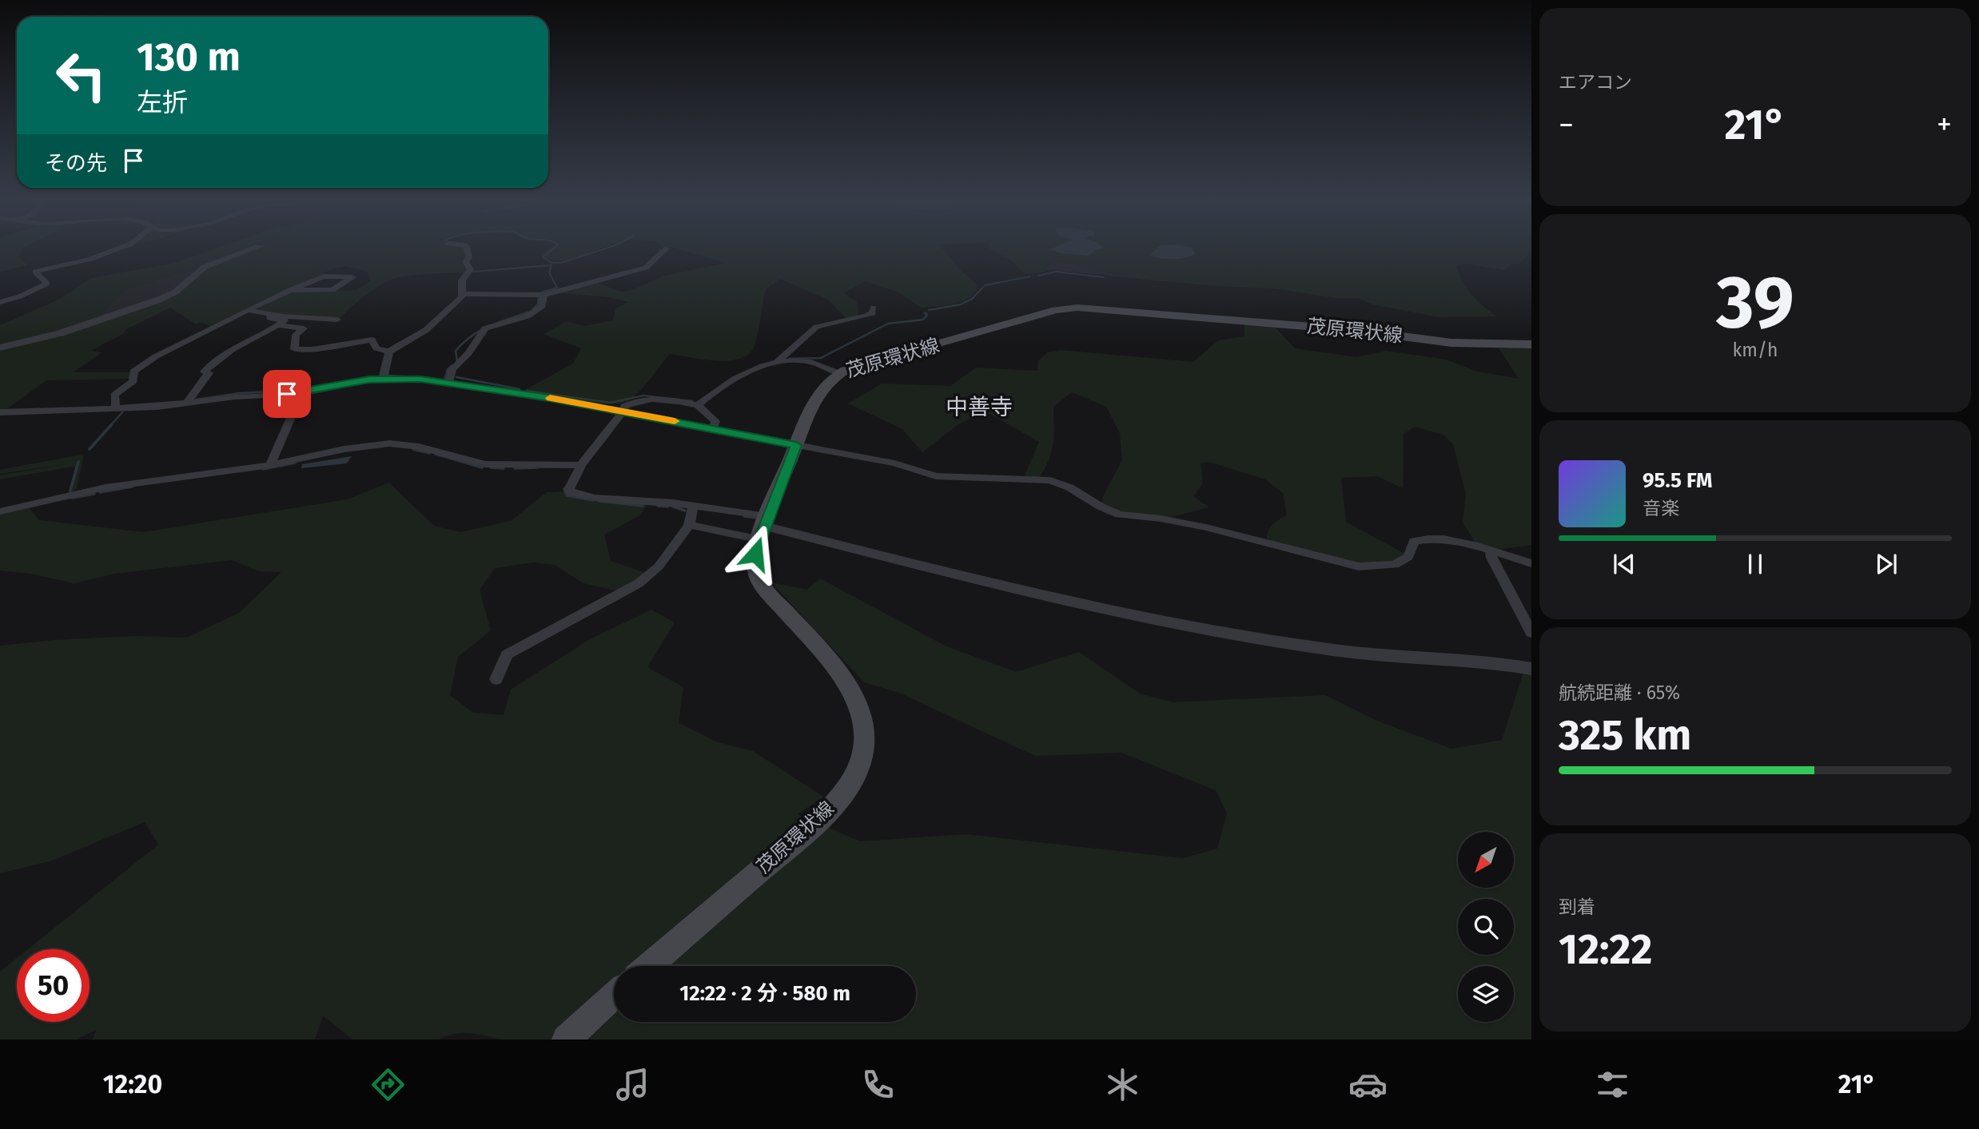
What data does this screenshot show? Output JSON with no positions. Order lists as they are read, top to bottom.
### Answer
{
  "streets": {
    "main road": ["茂原環状線"]
  },
  "districts": ["中善寺"],
  "north": "bottom left",
  "page": {
    "tile": [
      "エアコン",
      ["39", "km/h"],
      ["航続距離 · 65%", "325 km"],
      ["到着", "12:22"]
    ],
    "turn": ["130 m", "左折"],
    "heat": ["−", "21°", "+"],
    "then": "その先",
    "song": ["95.5 FM", "音楽"],
    "limit": "50",
    "trip": "12:22 · 2 分 · 580 m",
    "tabs": ["12:20", "21°"]
  }
}
